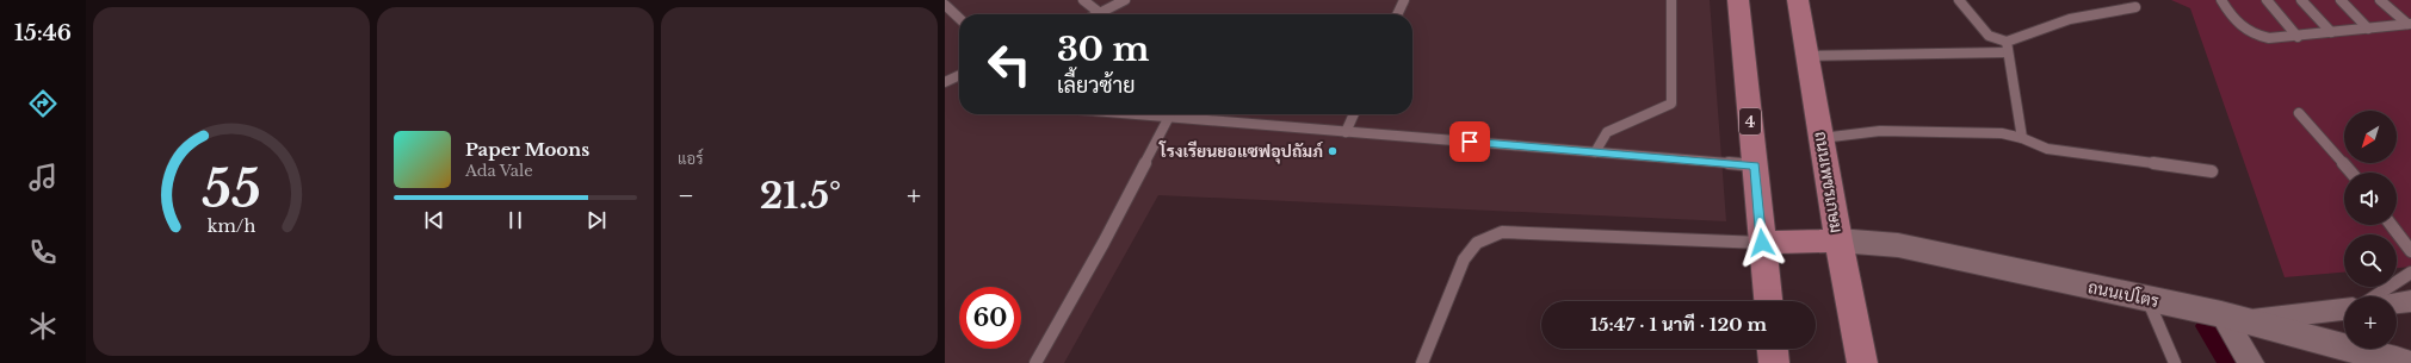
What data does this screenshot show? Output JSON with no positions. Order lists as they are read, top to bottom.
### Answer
{
  "streets": {
    "main road": ["4", "ถนนเพชรเกษม"],
    "street": ["ถนนเปโตร"]
  },
  "crossings": [
    ["ถนนเพชรเกษม", "ถนนเปโตร"]
  ],
  "places": ["โรงเรียนยอแซฟอุปถัมภ์"],
  "north": "bottom left",
  "page": {
    "tabs": "15:46",
    "tile": "แอร์",
    "turn": ["30 m", "เลี้ยวซ้าย"],
    "map_buttons": "+",
    "song": ["Paper Moons", "Ada Vale"],
    "heat": ["−", "21.5°", "+"],
    "limit": "60",
    "trip": "15:47 · 1 นาที · 120 m",
    "gauge": ["55", "km/h"]
  }
}
